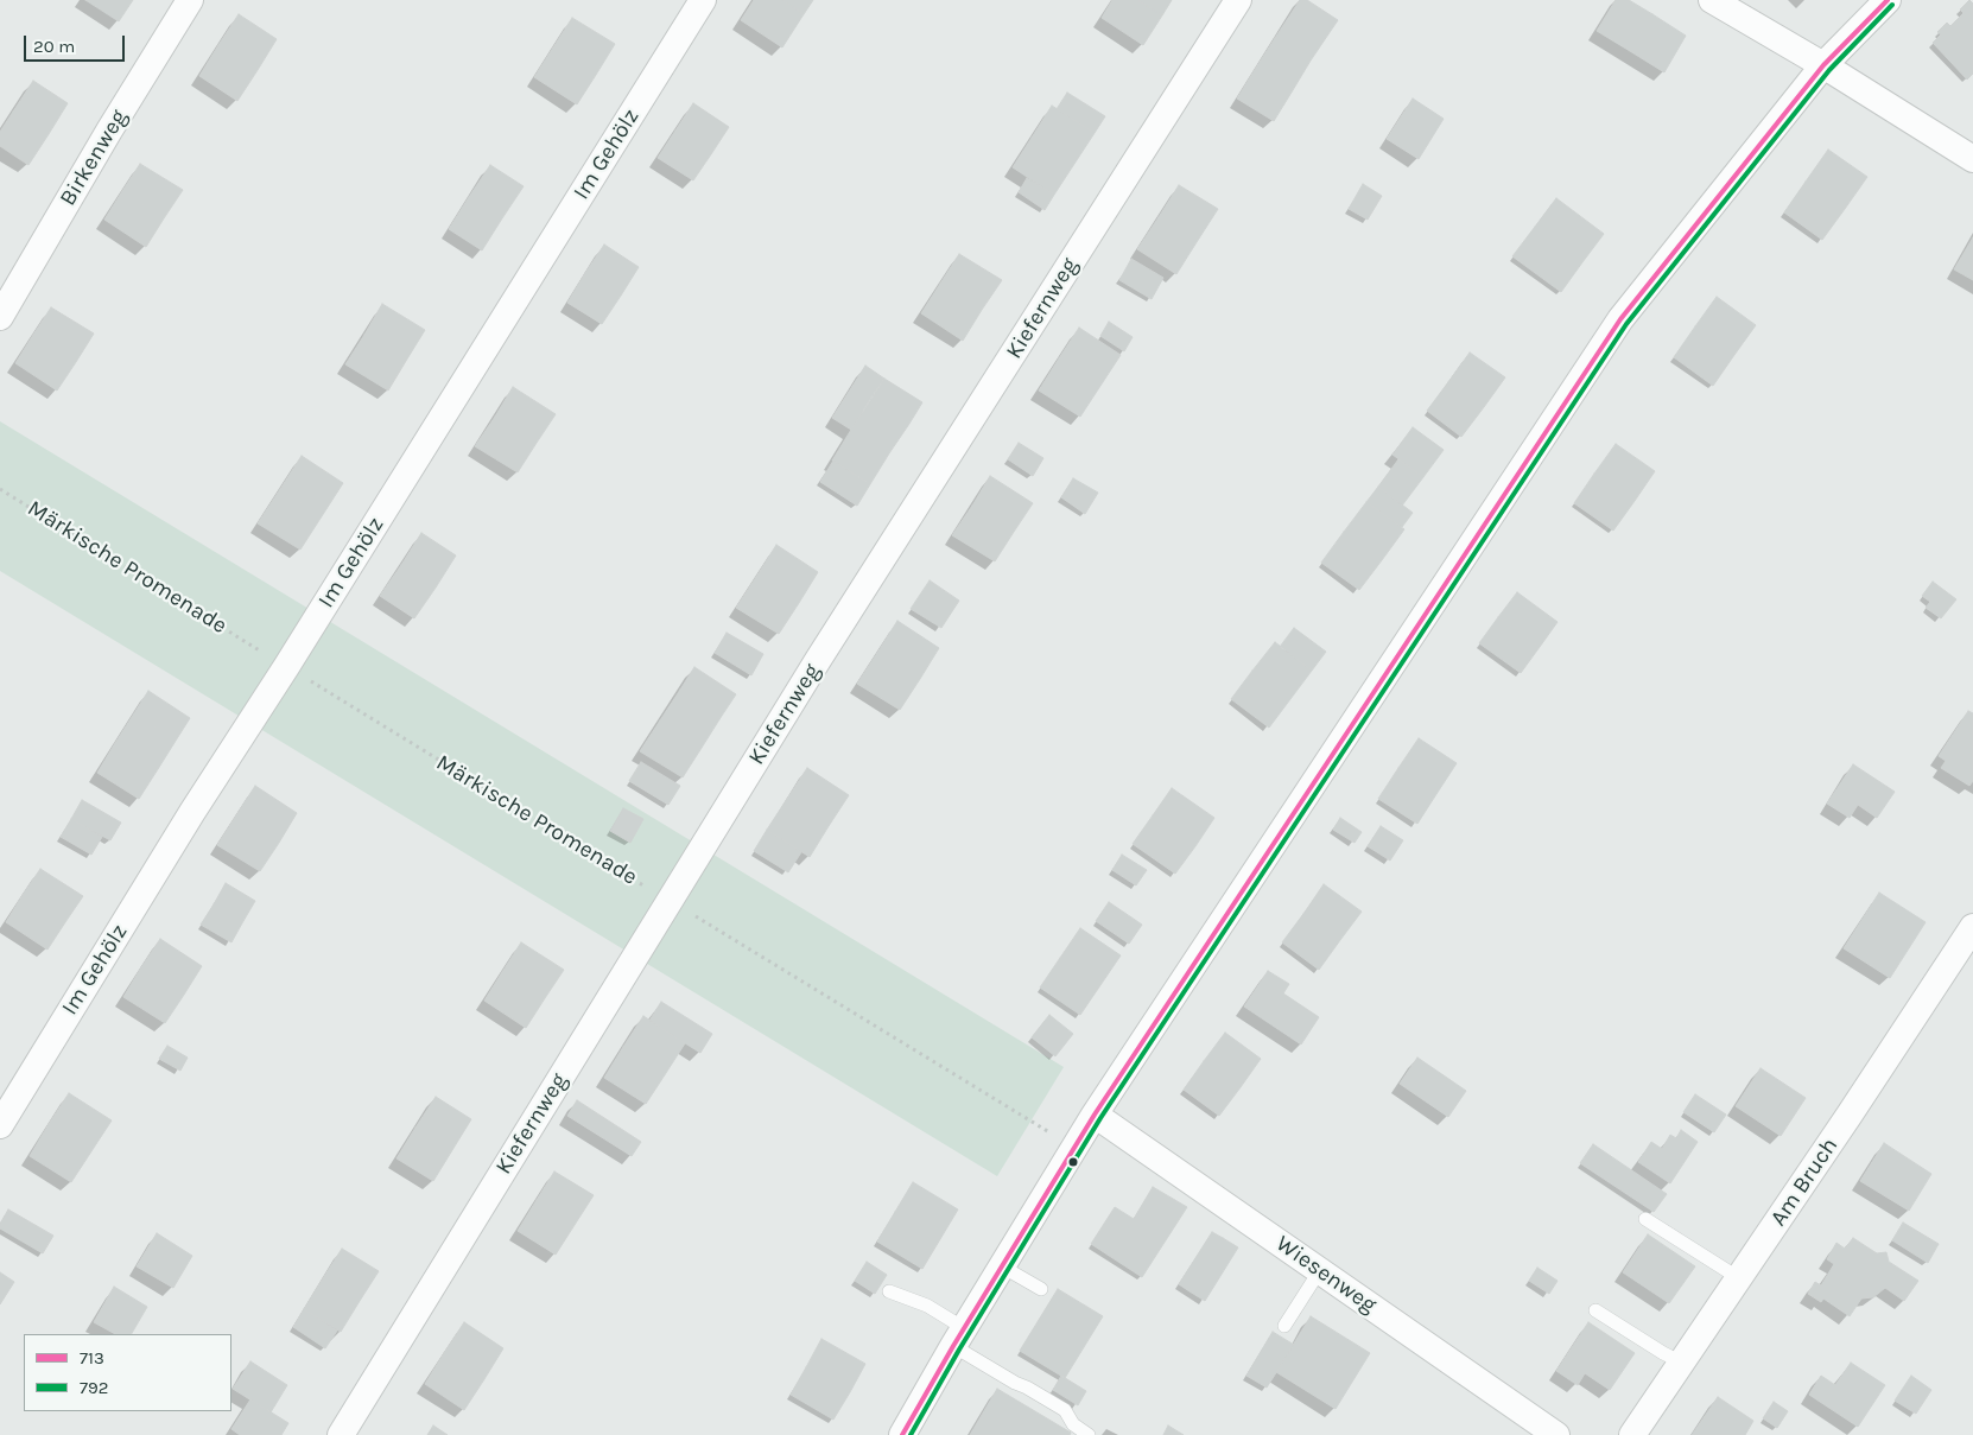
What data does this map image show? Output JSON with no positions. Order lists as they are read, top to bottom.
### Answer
{
  "streets": {
    "street": [
      "Im Gehölz",
      "Birkenweg",
      "Kiefernweg",
      "Am Bruch",
      "Wiesenweg"
    ],
    "path": ["Märkische Promenade"]
  },
  "crossings": [
    ["Im Gehölz", "Märkische Promenade"],
    ["Kiefernweg", "Märkische Promenade"]
  ],
  "lines": ["transit line 713", "transit line 792"],
  "legend": ["713", "792"],
  "scale_bar": "20 m"
}
